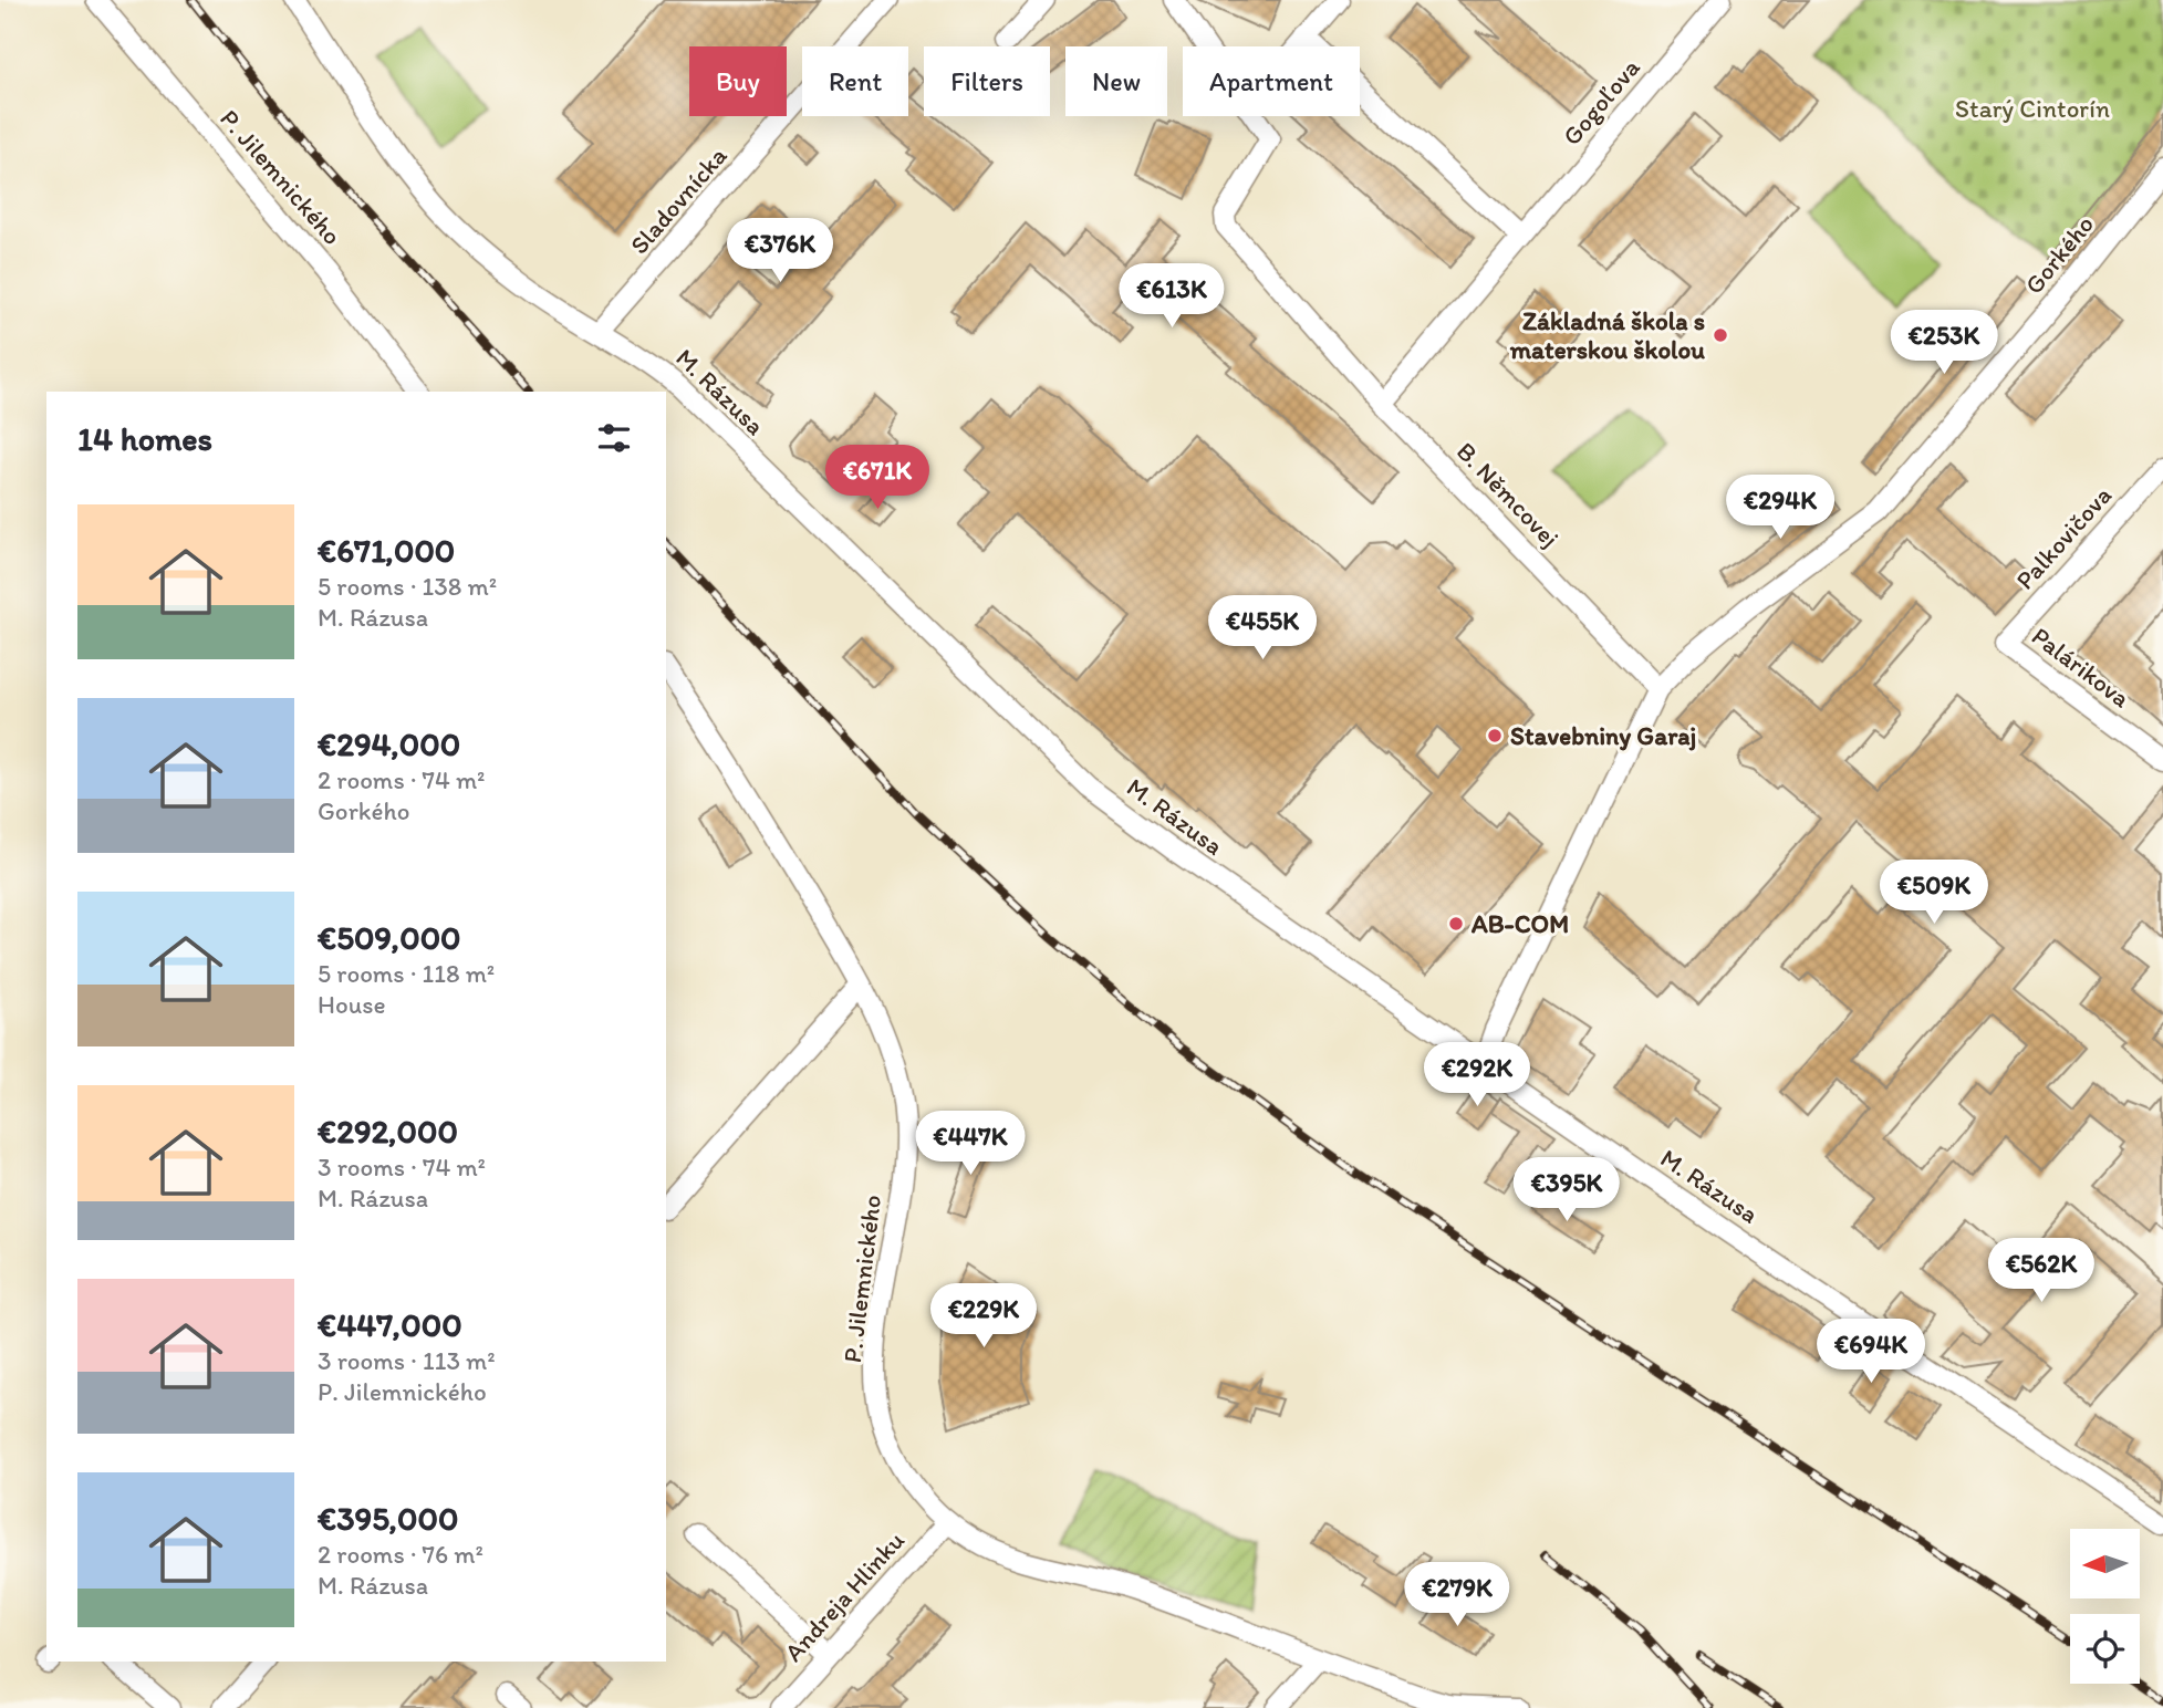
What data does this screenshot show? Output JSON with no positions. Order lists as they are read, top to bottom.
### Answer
{
  "streets": {
    "street": [
      "Gogoľova",
      "P. Jilemnického",
      "Sladovnícka",
      "Gorkého",
      "M. Rázusa",
      "B. Němcovej",
      "Palkovičova",
      "Palárikova",
      "Andreja Hlinku"
    ]
  },
  "crossings": [
    ["Gogoľova", "B. Němcovej"],
    ["P. Jilemnického", "Andreja Hlinku"],
    ["Sladovnícka", "M. Rázusa"],
    ["Gorkého", "B. Němcovej"],
    ["Palkovičova", "Palárikova"]
  ],
  "parks": ["Starý Cintorín"],
  "places": ["Základná škola s materskou školou", "Stavebniny Garaj", "AB-COM"],
  "north": "left",
  "page": {
    "chip": [
      "Buy",
      "Rent",
      "Filters",
      "New",
      "Apartment"
    ],
    "price": [
      "€376K",
      "€613K",
      "€253K",
      "€671K",
      "€294K",
      "€455K",
      "€509K",
      "€292K",
      "€447K",
      "€395K",
      "€562K",
      "€229K",
      "€694K",
      "€279K"
    ],
    "heading": "14 homes",
    "list": [
      {
        "name": "€671,000",
        "note": "5 rooms · 138 m² · M. Rázusa"
      },
      {
        "name": "€294,000",
        "note": "2 rooms · 74 m² · Gorkého"
      },
      {
        "name": "€509,000",
        "note": "5 rooms · 118 m² · House"
      },
      {
        "name": "€292,000",
        "note": "3 rooms · 74 m² · M. Rázusa"
      },
      {
        "name": "€447,000",
        "note": "3 rooms · 113 m² · P. Jilemnického"
      },
      {
        "name": "€395,000",
        "note": "2 rooms · 76 m² · M. Rázusa"
      }
    ]
  }
}
